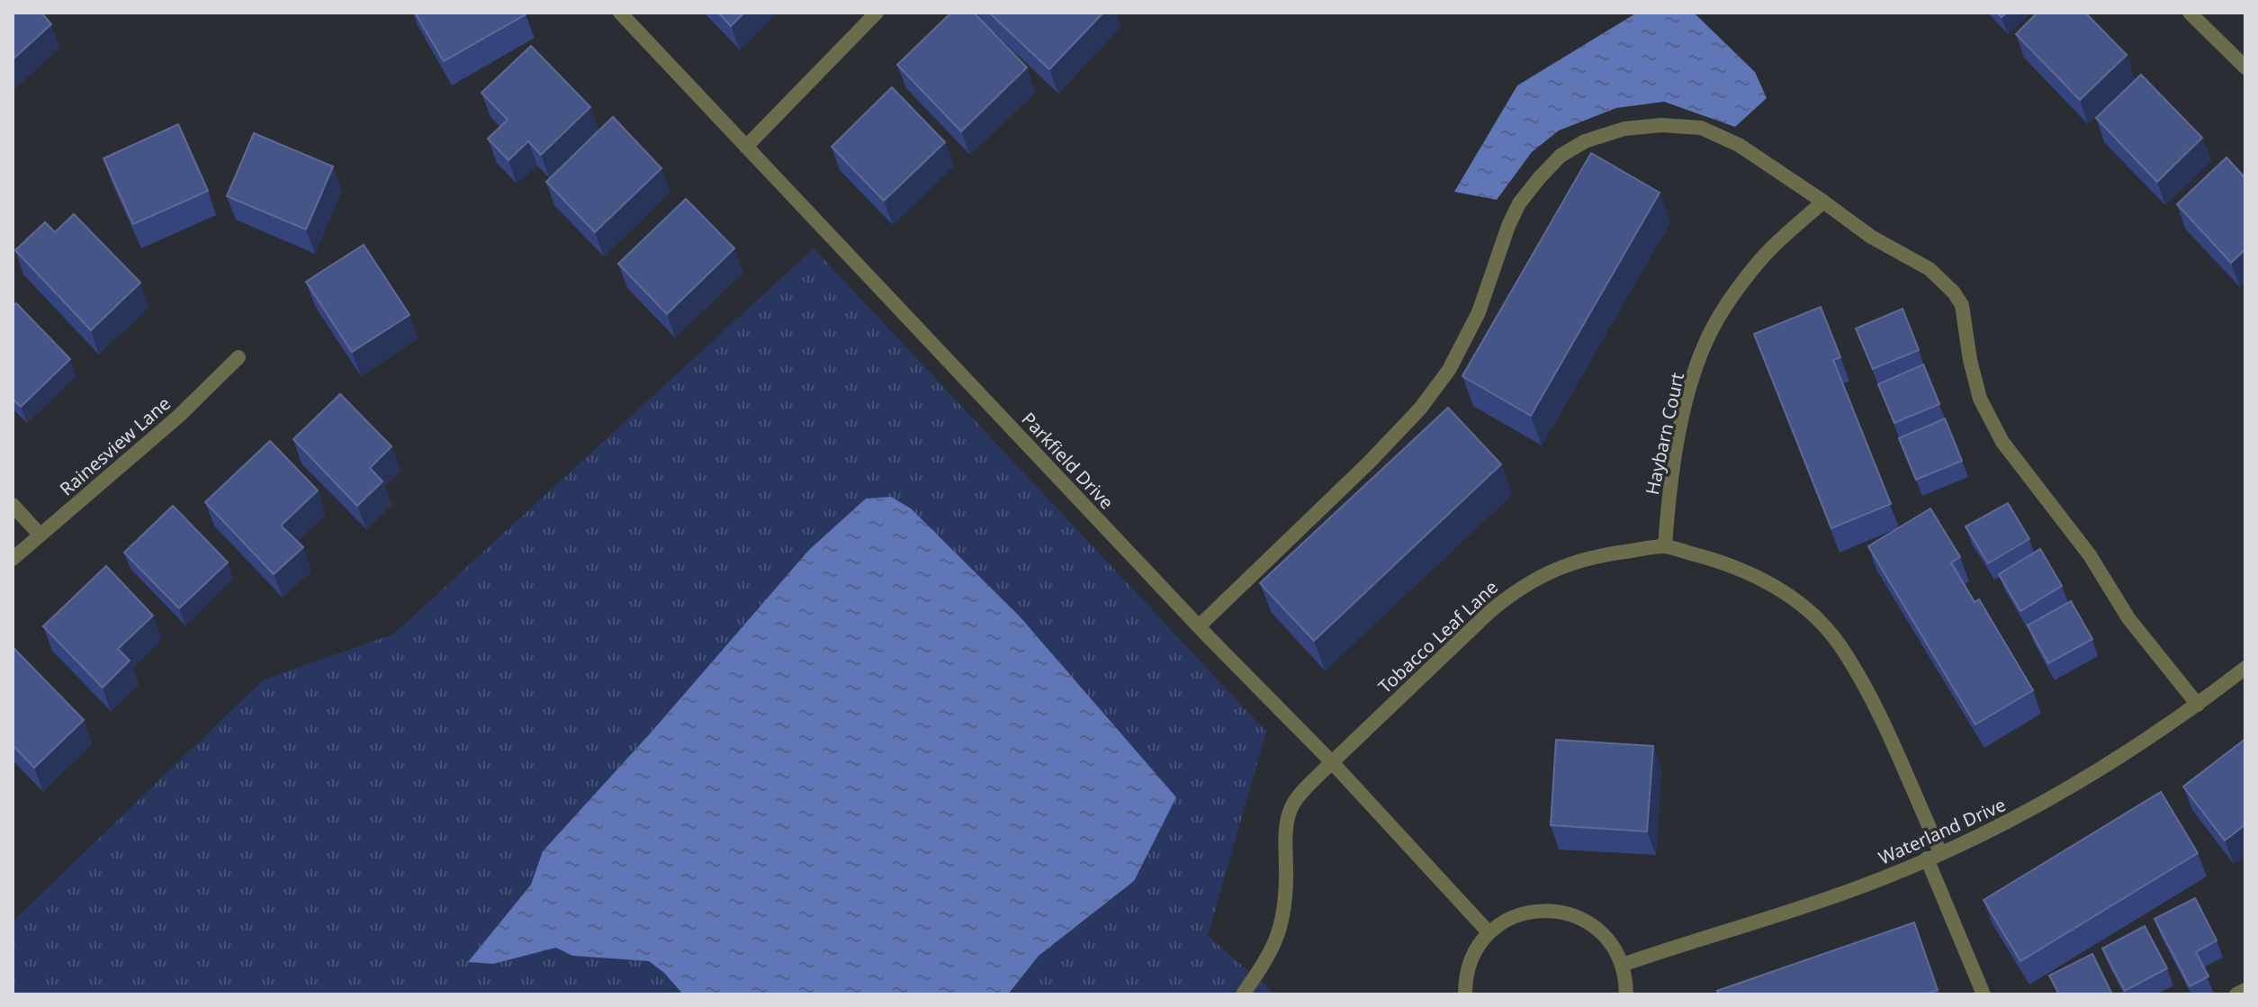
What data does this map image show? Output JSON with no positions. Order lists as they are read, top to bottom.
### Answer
{
  "streets": {
    "street": [
      "Haybarn Court",
      "Rainesview Lane",
      "Parkfield Drive",
      "Tobacco Leaf Lane",
      "Waterland Drive"
    ]
  },
  "crossings": [
    ["Haybarn Court", "Tobacco Leaf Lane"],
    ["Parkfield Drive", "Tobacco Leaf Lane"],
    ["Tobacco Leaf Lane", "Waterland Drive"]
  ]
}
